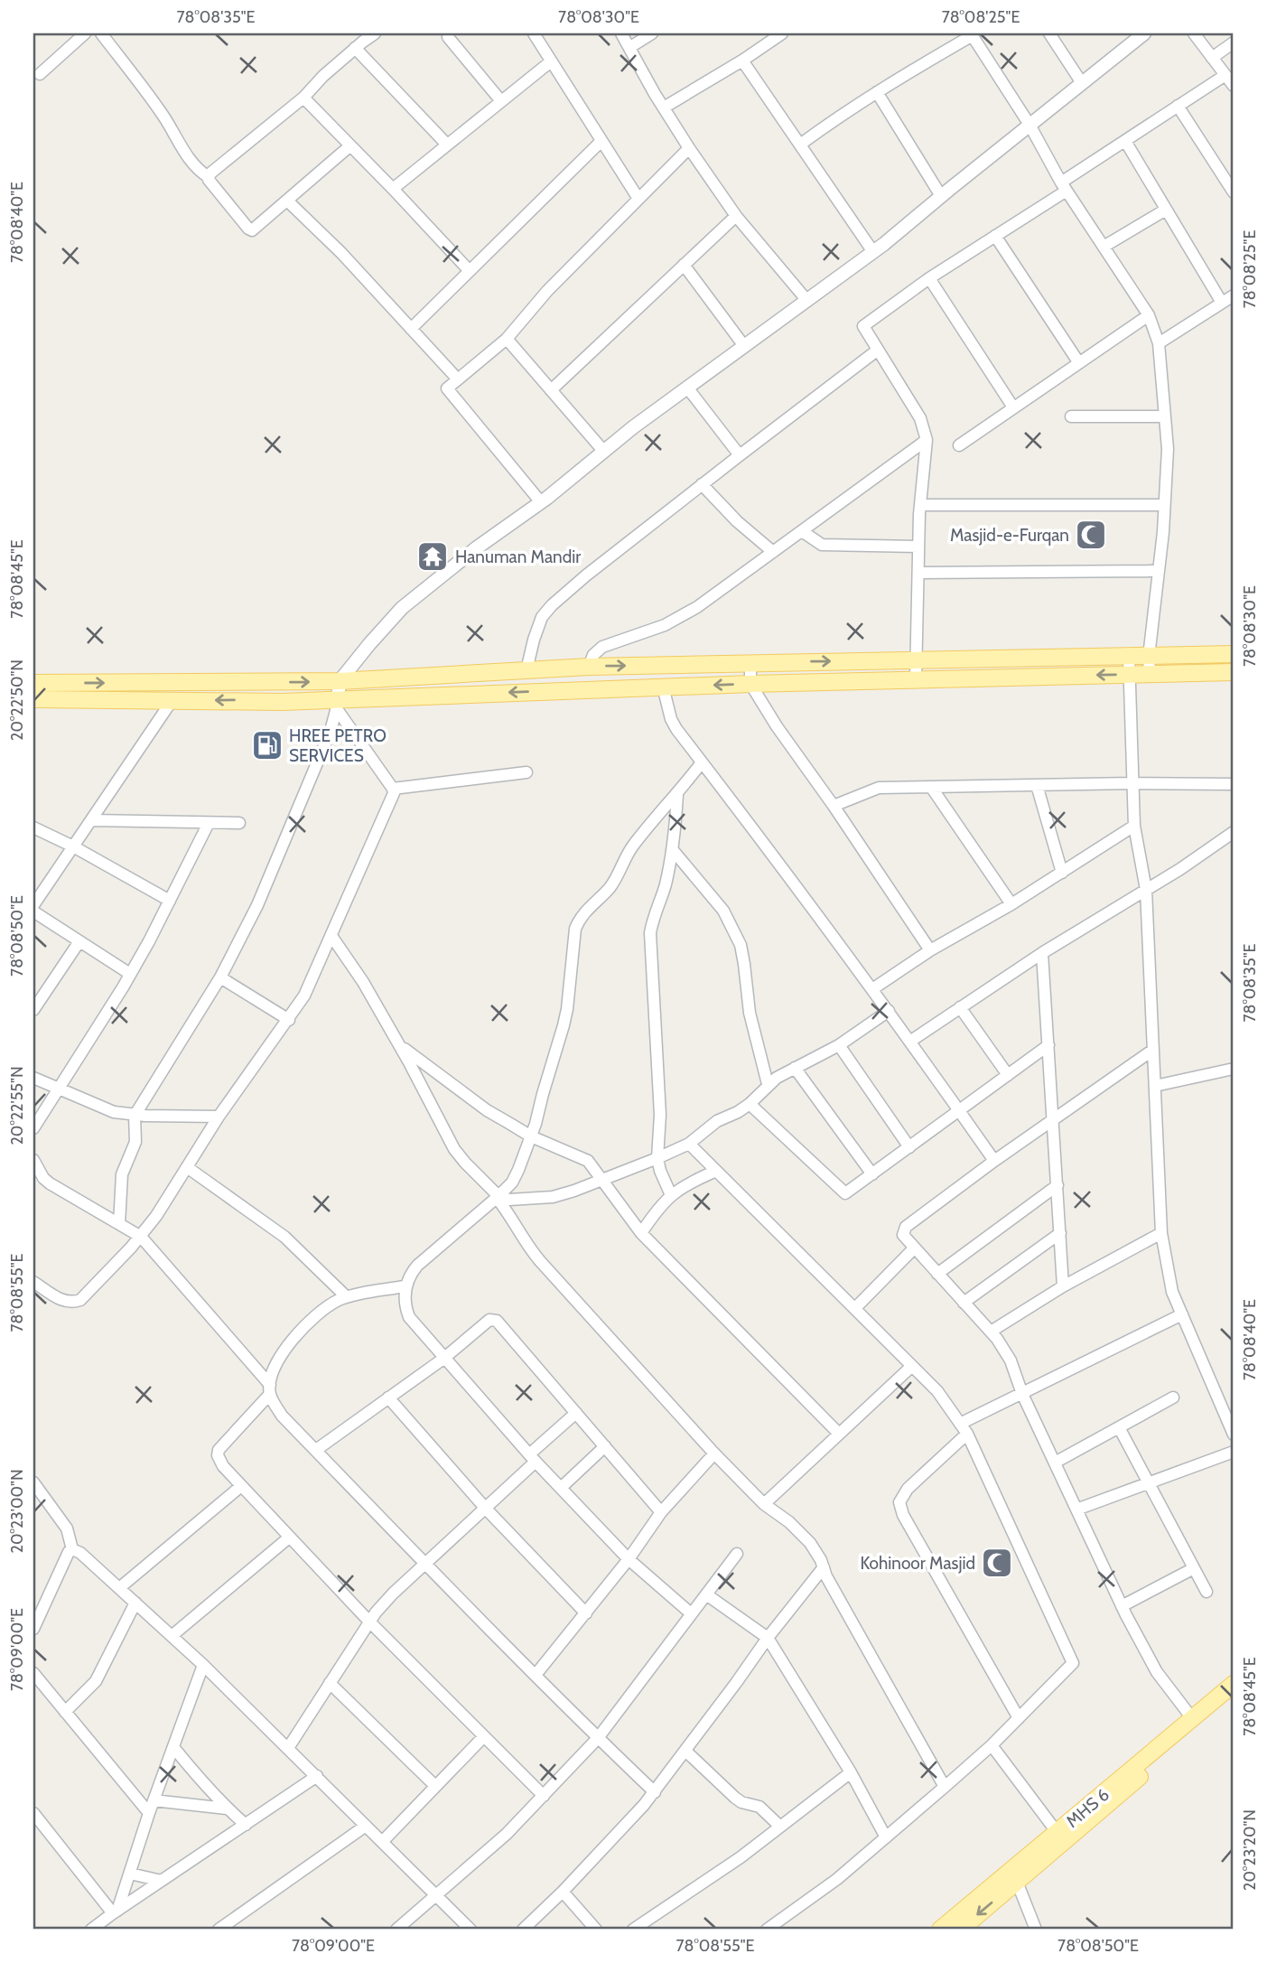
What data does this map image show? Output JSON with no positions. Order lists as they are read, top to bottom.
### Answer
{
  "streets": {
    "main road": ["MHS 6"]
  },
  "places": {
    "mosque": ["Masjid-e-Furqan", "Kohinoor Masjid"],
    "temple": ["Hanuman Mandir"],
    "fuel station": ["HREE PETRO SERVICES"]
  },
  "coordinates": [
    "78°08'35\"E",
    "78°08'30\"E",
    "78°08'25\"E",
    "78°08'40\"E",
    "78°08'45\"E",
    "20°22'50\"N",
    "78°08'50\"E",
    "20°22'55\"N",
    "78°08'55\"E",
    "20°23'00\"N",
    "78°09'00\"E",
    "20°23'20\"N"
  ]
}
